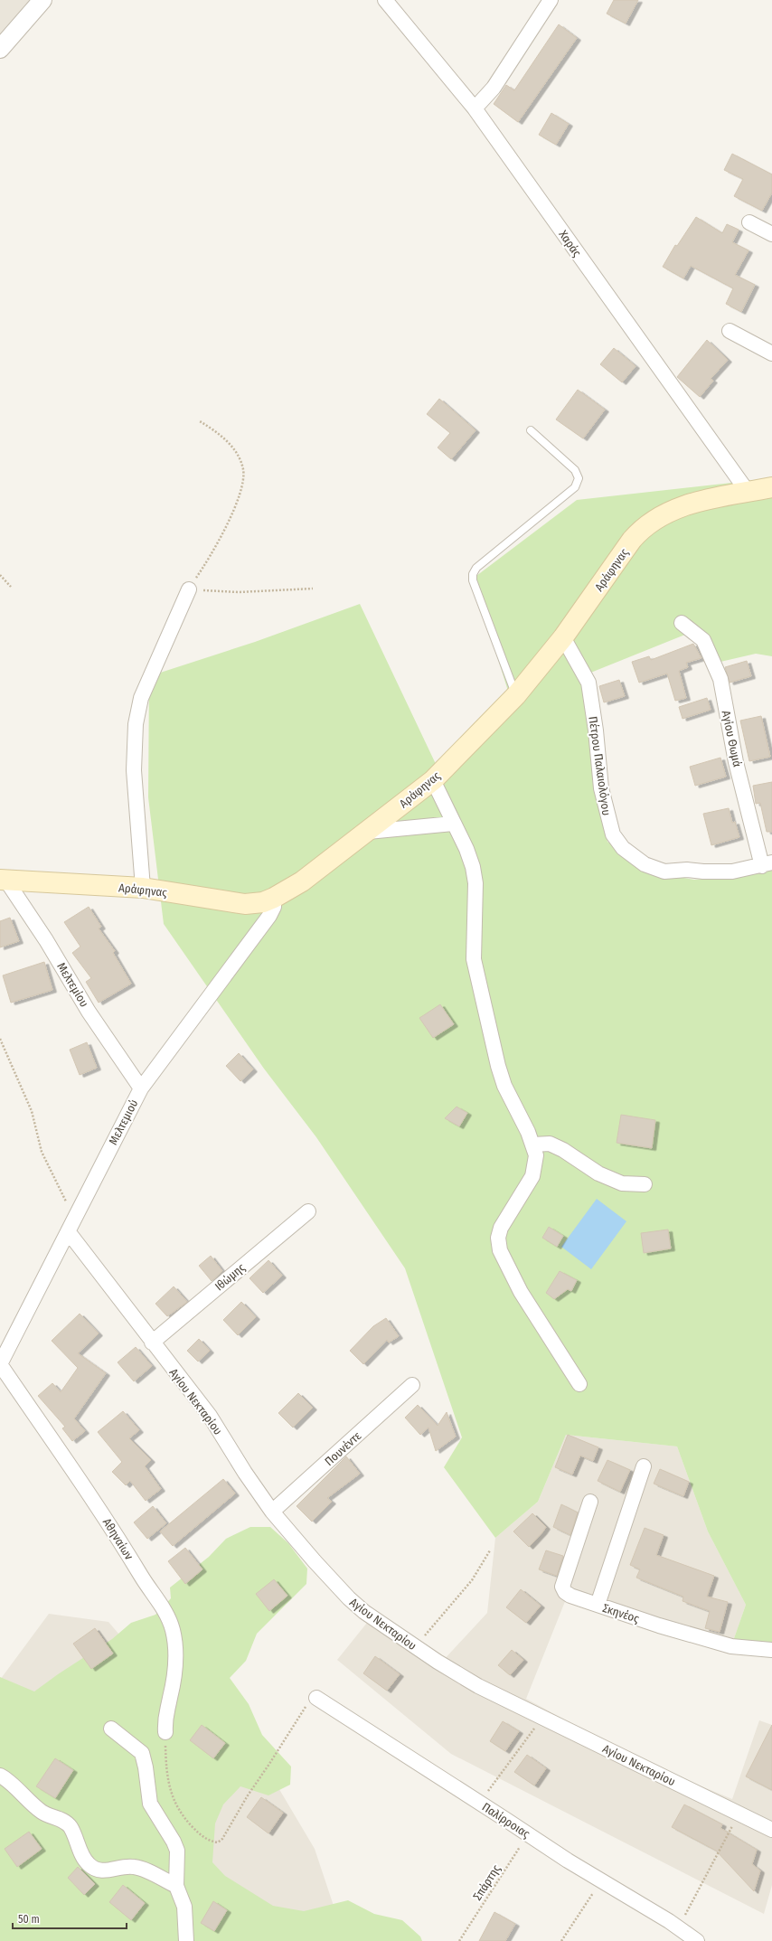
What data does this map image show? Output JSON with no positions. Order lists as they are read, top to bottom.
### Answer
{
  "streets": {
    "main road": ["Αράφηνας"],
    "street": [
      "Χαράς",
      "Αγίου Θωμά",
      "Πέτρου Παλαιολόγου",
      "Μελτεμίου",
      "Μελτεμιού",
      "Ιθώμης",
      "Αγίου Νεκταρίου",
      "Πουνέντε",
      "Αθηναίων",
      "Σκηνέος",
      "Παλίρροιας"
    ],
    "path": ["Σπάρτης"]
  },
  "crossings": [
    ["Χαράς", "Αράφηνας"],
    ["Αράφηνας", "Πέτρου Παλαιολόγου"],
    ["Αράφηνας", "Μελτεμίου"],
    ["Αράφηνας", "Μελτεμιού"],
    ["Αγίου Θωμά", "Πέτρου Παλαιολόγου"],
    ["Μελτεμίου", "Μελτεμιού"],
    ["Μελτεμιού", "Αγίου Νεκταρίου"],
    ["Μελτεμιού", "Αθηναίων"],
    ["Ιθώμης", "Αγίου Νεκταρίου"],
    ["Αγίου Νεκταρίου", "Πουνέντε"],
    ["Παλίρροιας", "Σπάρτης"]
  ],
  "scale_bar": "50 m"
}
